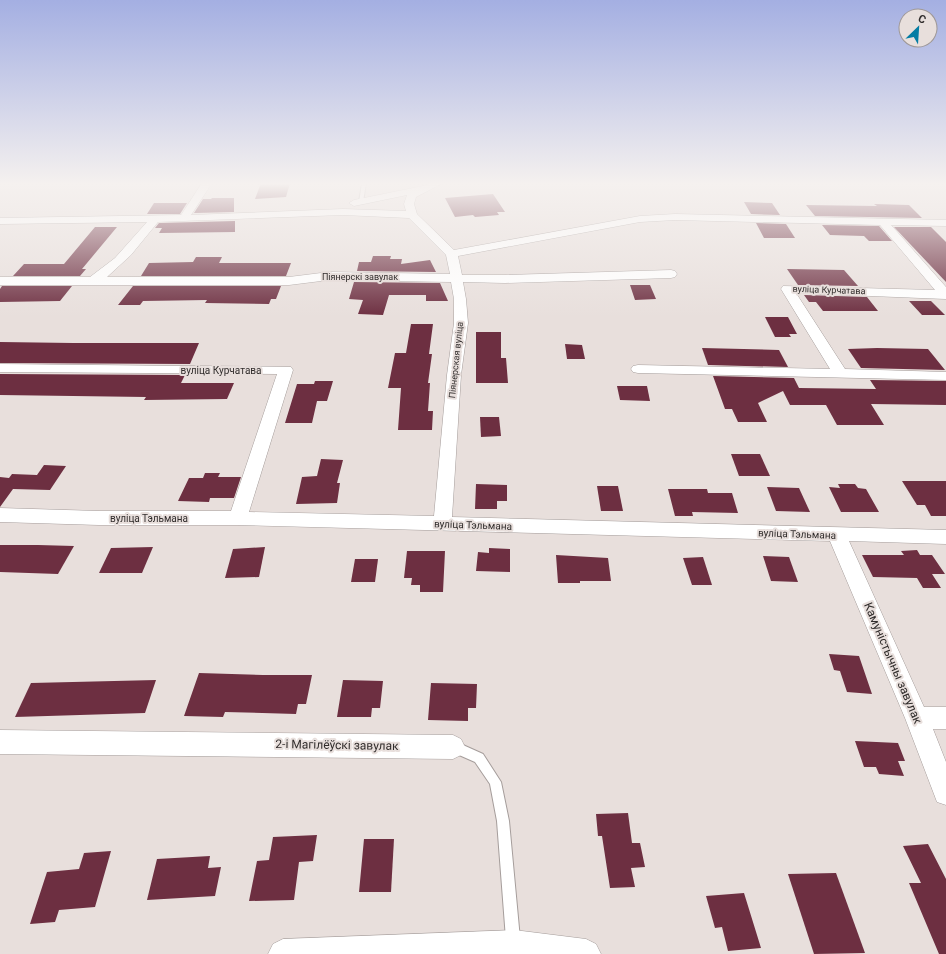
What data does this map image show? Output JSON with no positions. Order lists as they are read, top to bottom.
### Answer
{
  "streets": {
    "street": [
      "Піянерскі завулак",
      "вуліца Курчатава",
      "Піянерская вуліца",
      "вуліца Тэльмана",
      "Камуністычны завулак",
      "2-і Магілёўскі завулак"
    ]
  },
  "crossings": [
    ["Піянерскі завулак", "Піянерская вуліца"],
    ["вуліца Курчатава", "вуліца Тэльмана"],
    ["Піянерская вуліца", "вуліца Тэльмана"],
    ["вуліца Тэльмана", "Камуністычны завулак"]
  ],
  "north": "top right"
}
